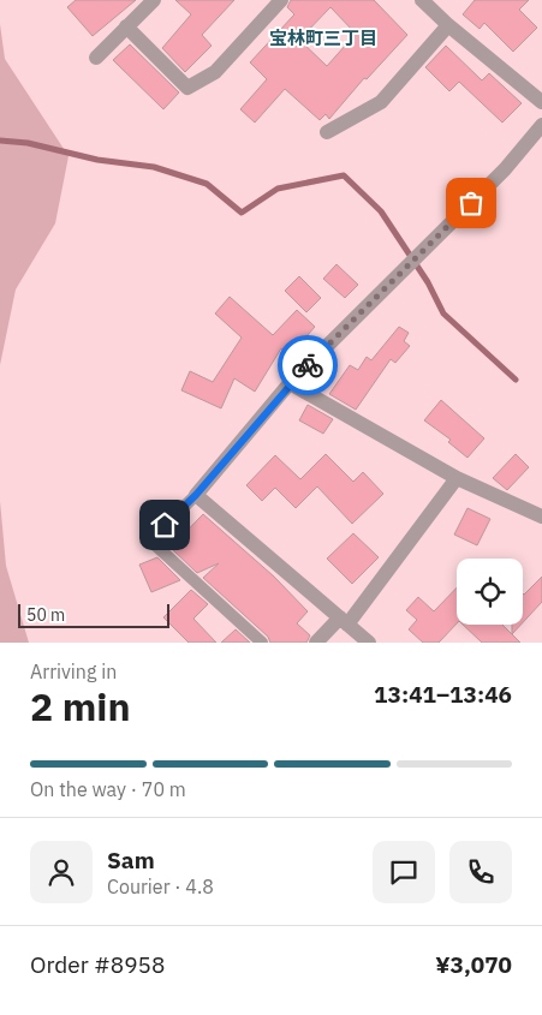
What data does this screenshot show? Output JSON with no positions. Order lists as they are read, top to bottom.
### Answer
{
  "districts": ["宝林町三丁目"],
  "scale_bar": "50 m",
  "page": {
    "scale": "50 m",
    "heading": ["2 min", "Arriving in", "13:41–13:46"],
    "panel": [
      "Sam",
      "Courier · 4.8",
      "Order #8958",
      "¥3,070"
    ],
    "bar": "On the way · 70 m"
  }
}
